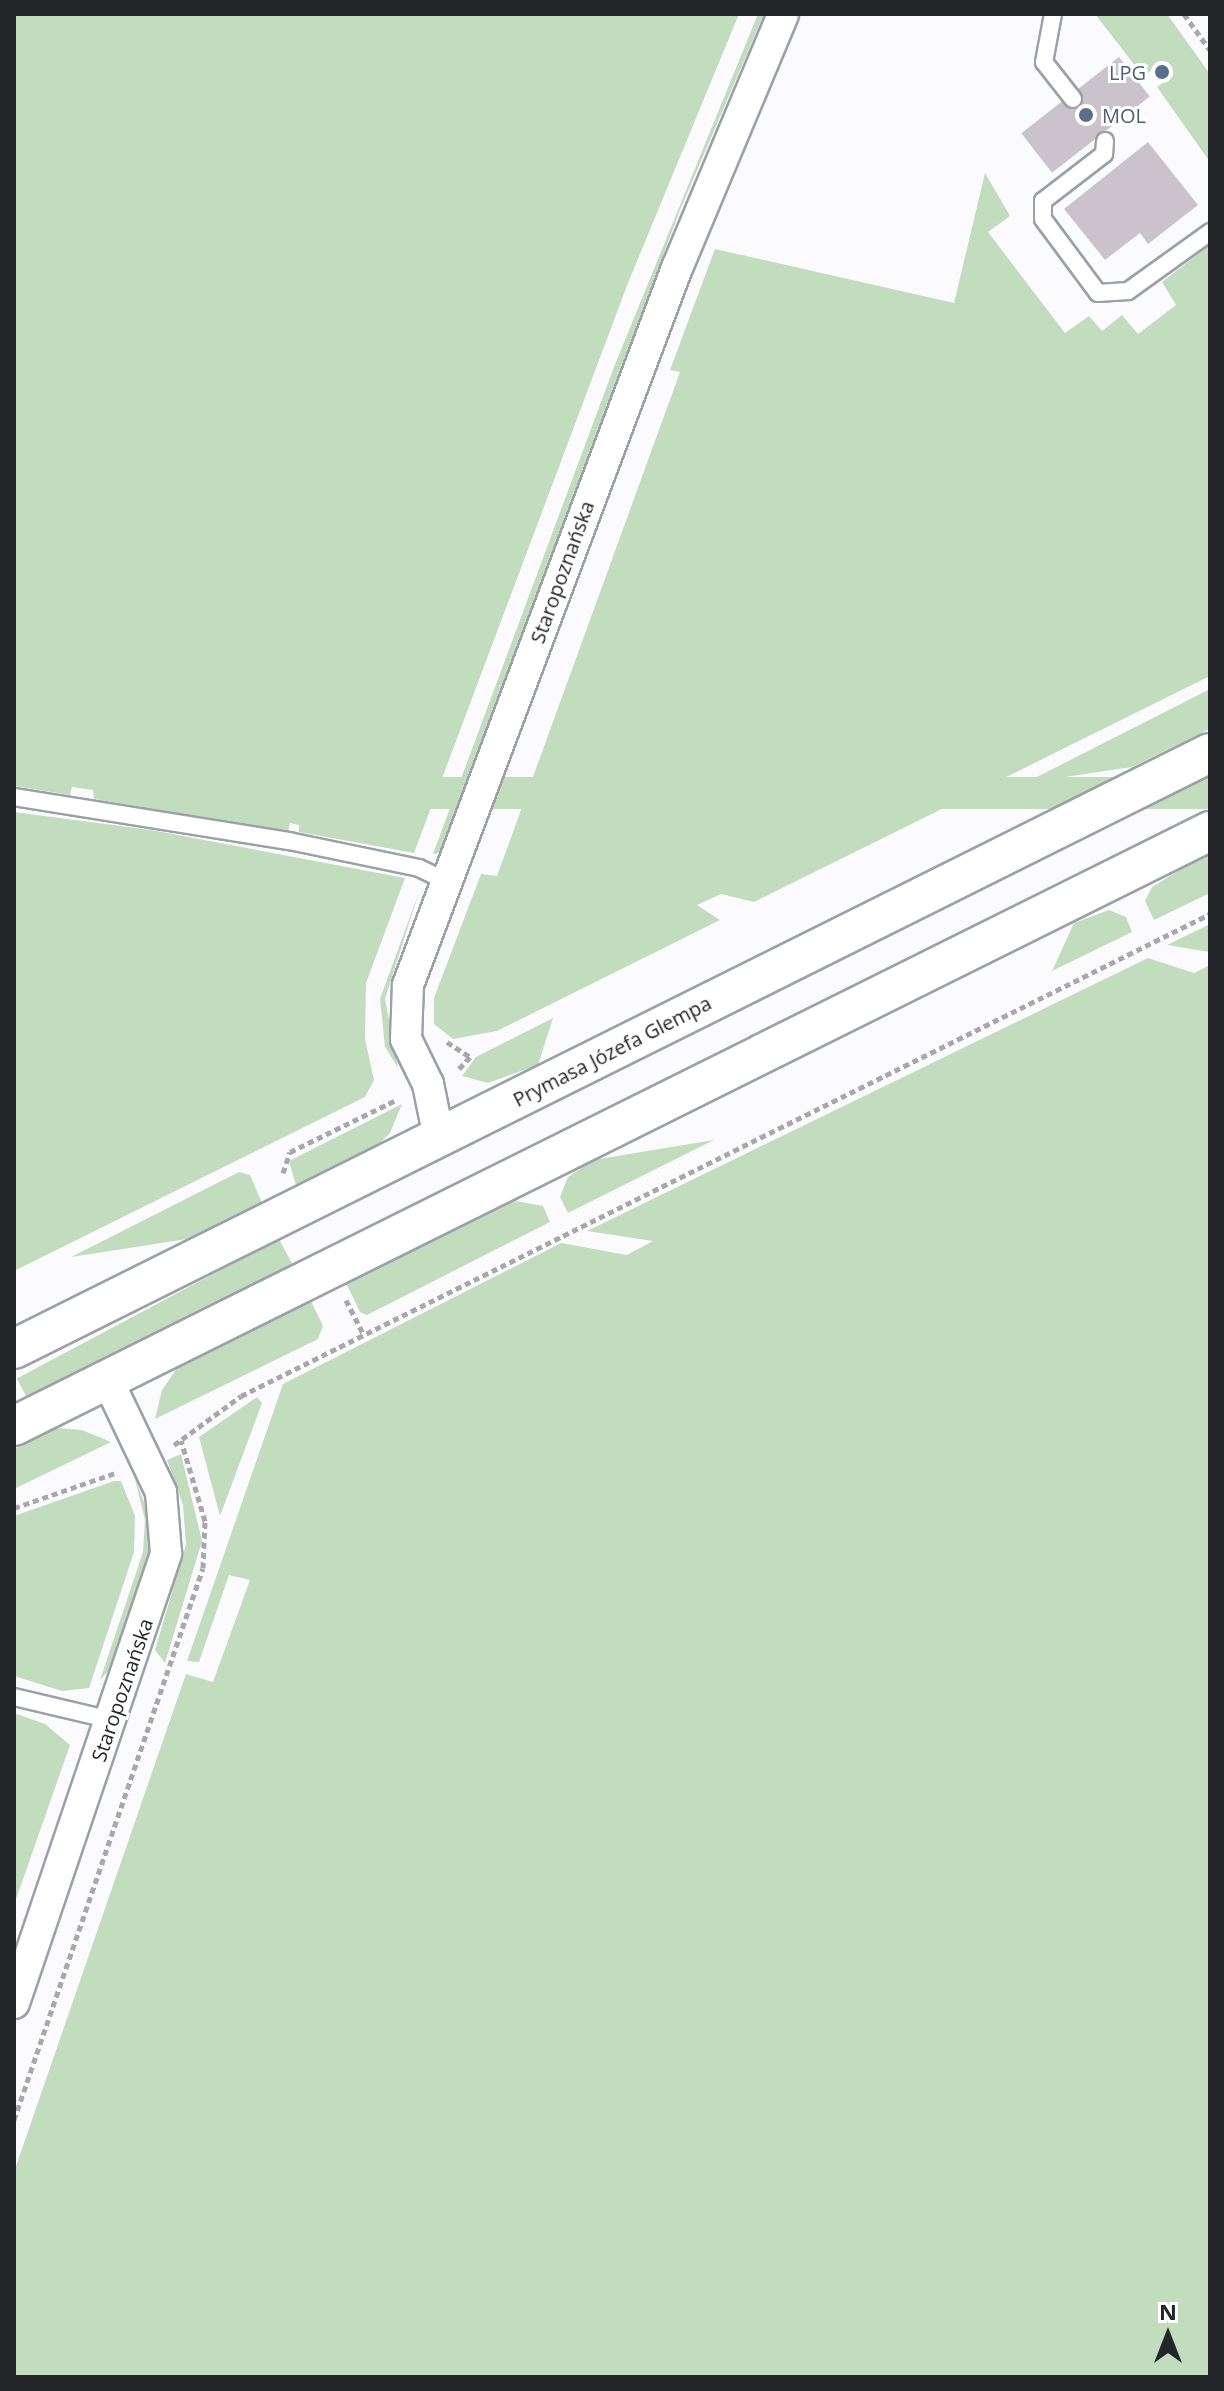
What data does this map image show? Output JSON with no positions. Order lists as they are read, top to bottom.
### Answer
{
  "streets": {
    "street": ["Staropoznańska", "Prymasa Józefa Glempa"]
  },
  "crossings": [
    ["Staropoznańska", "Prymasa Józefa Glempa"]
  ],
  "places": ["LPG", "MOL"],
  "north": "top"
}
